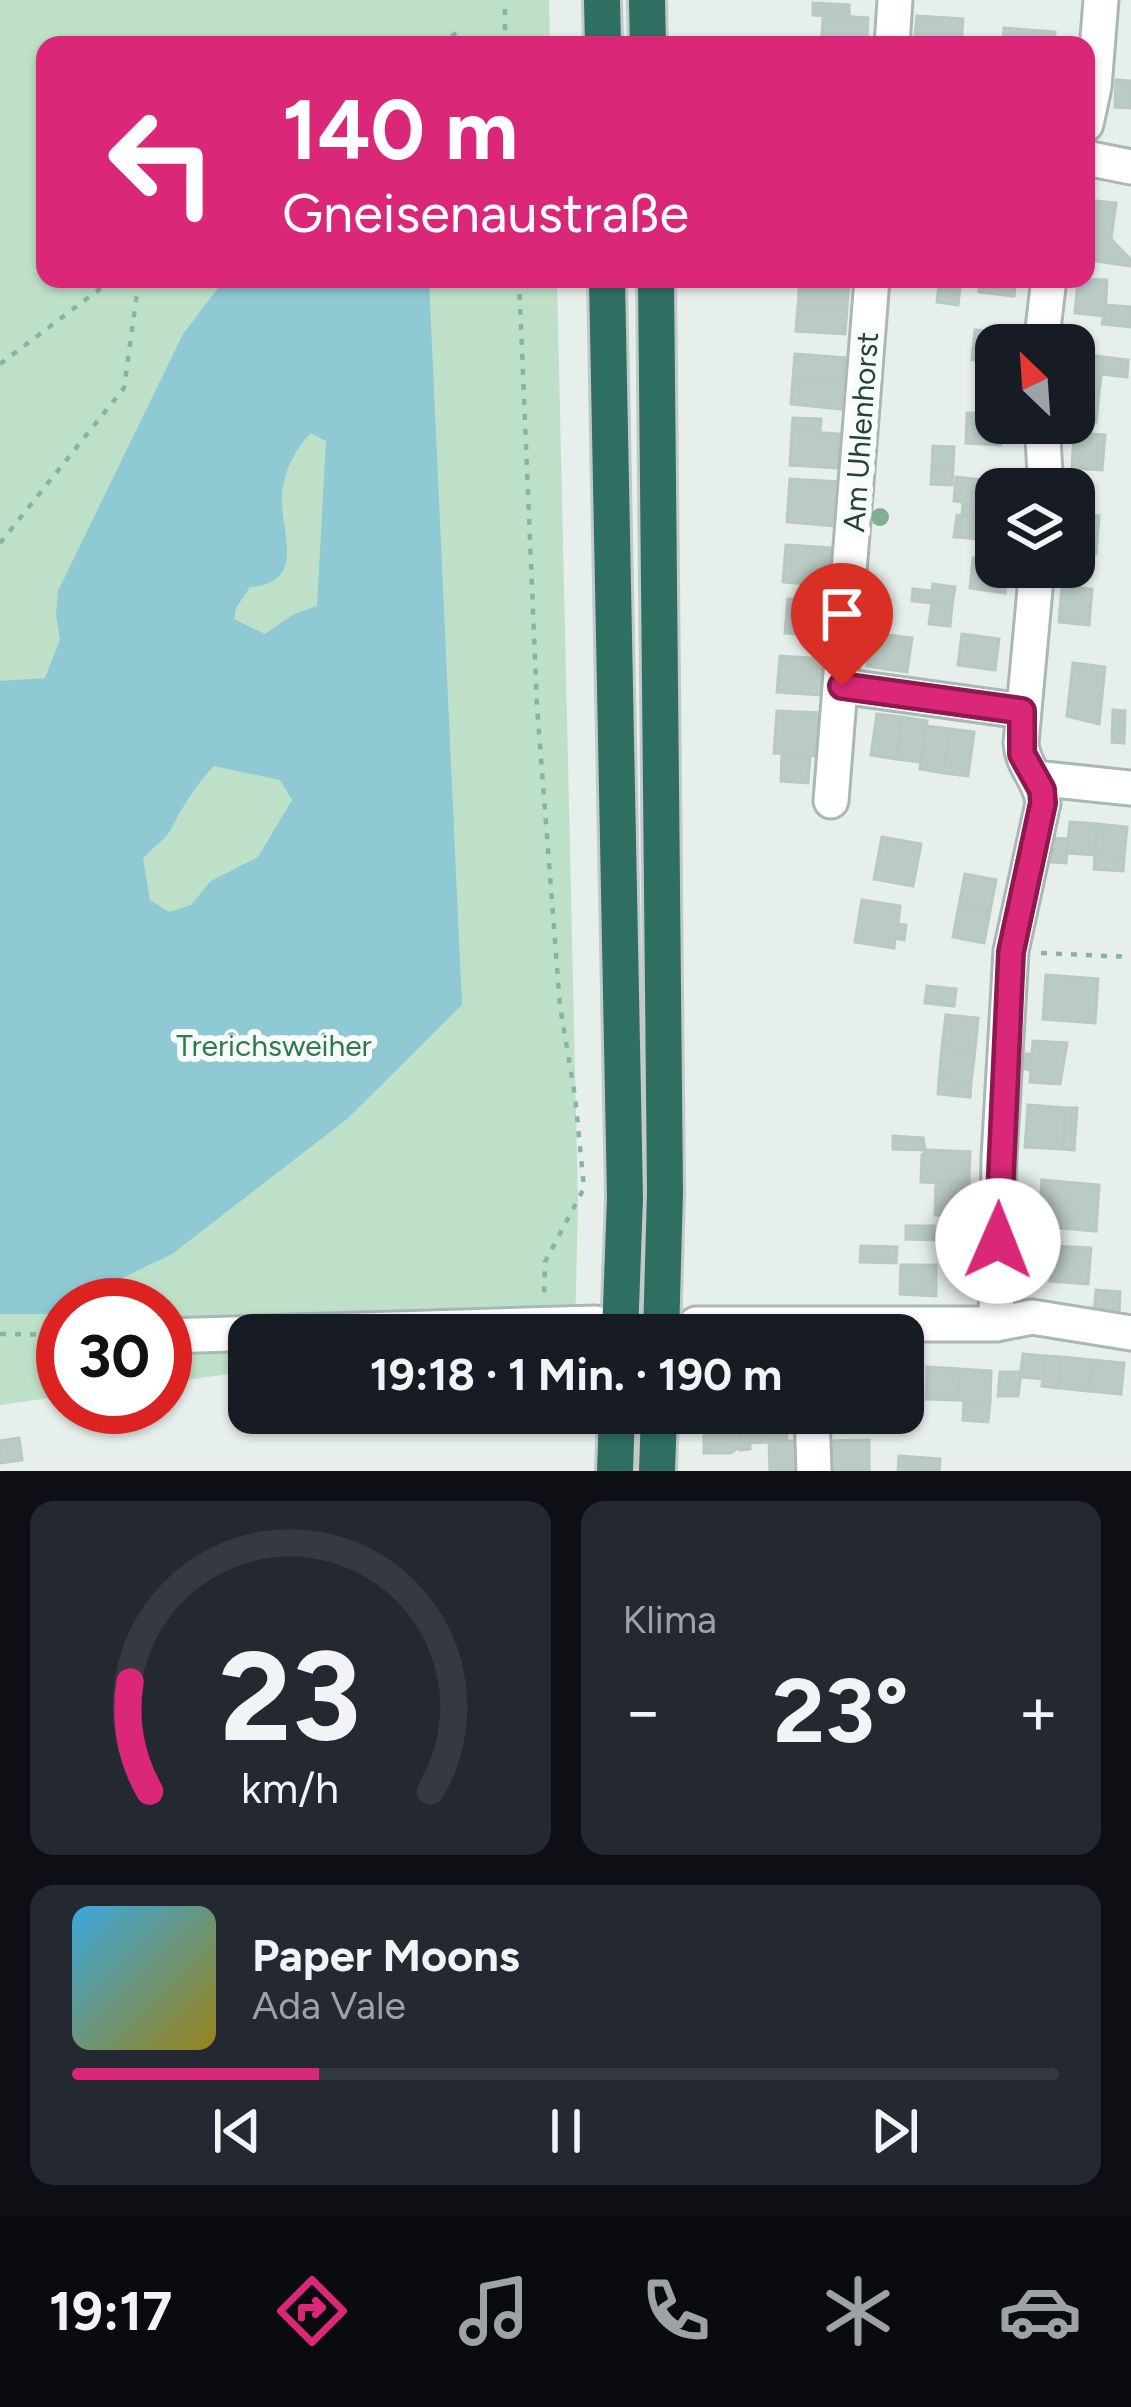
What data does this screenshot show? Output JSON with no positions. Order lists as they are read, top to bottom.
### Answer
{
  "streets": {
    "street": ["Am Uhlenhorst"]
  },
  "parks": ["Trerichsweiher"],
  "north": "top left",
  "page": {
    "turn": ["140 m", "Gneisenaustraße"],
    "limit": "30",
    "trip": "19:18 · 1 Min. · 190 m",
    "tile": "Klima",
    "heat": ["−", "23°", "+"],
    "song": ["Paper Moons", "Ada Vale"],
    "tabs": "19:17",
    "gauge": ["23", "km/h"]
  }
}
